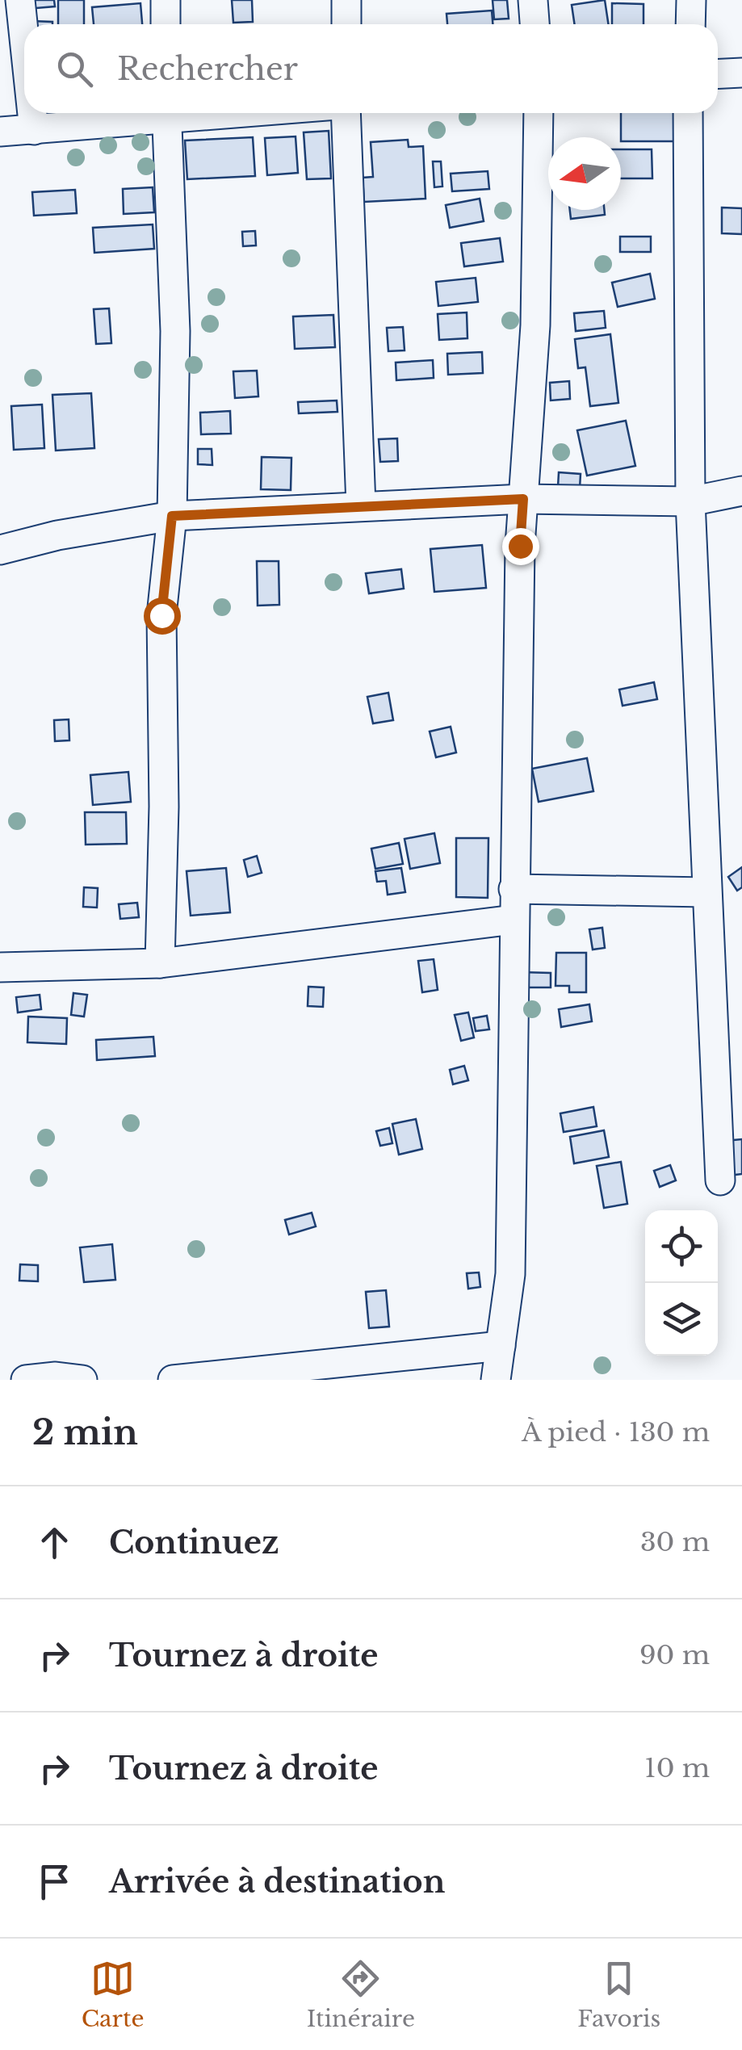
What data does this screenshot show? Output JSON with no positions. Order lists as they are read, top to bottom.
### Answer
{
  "north": "left",
  "page": {
    "search": "Rechercher",
    "heading": ["2 min", "À pied · 130 m"],
    "list": [
      ["Continuez", "30 m"],
      ["Tournez à droite", "90 m"],
      ["Tournez à droite", "10 m"],
      "Arrivée à destination"
    ],
    "nav": ["Carte", "Itinéraire", "Favoris"]
  }
}
